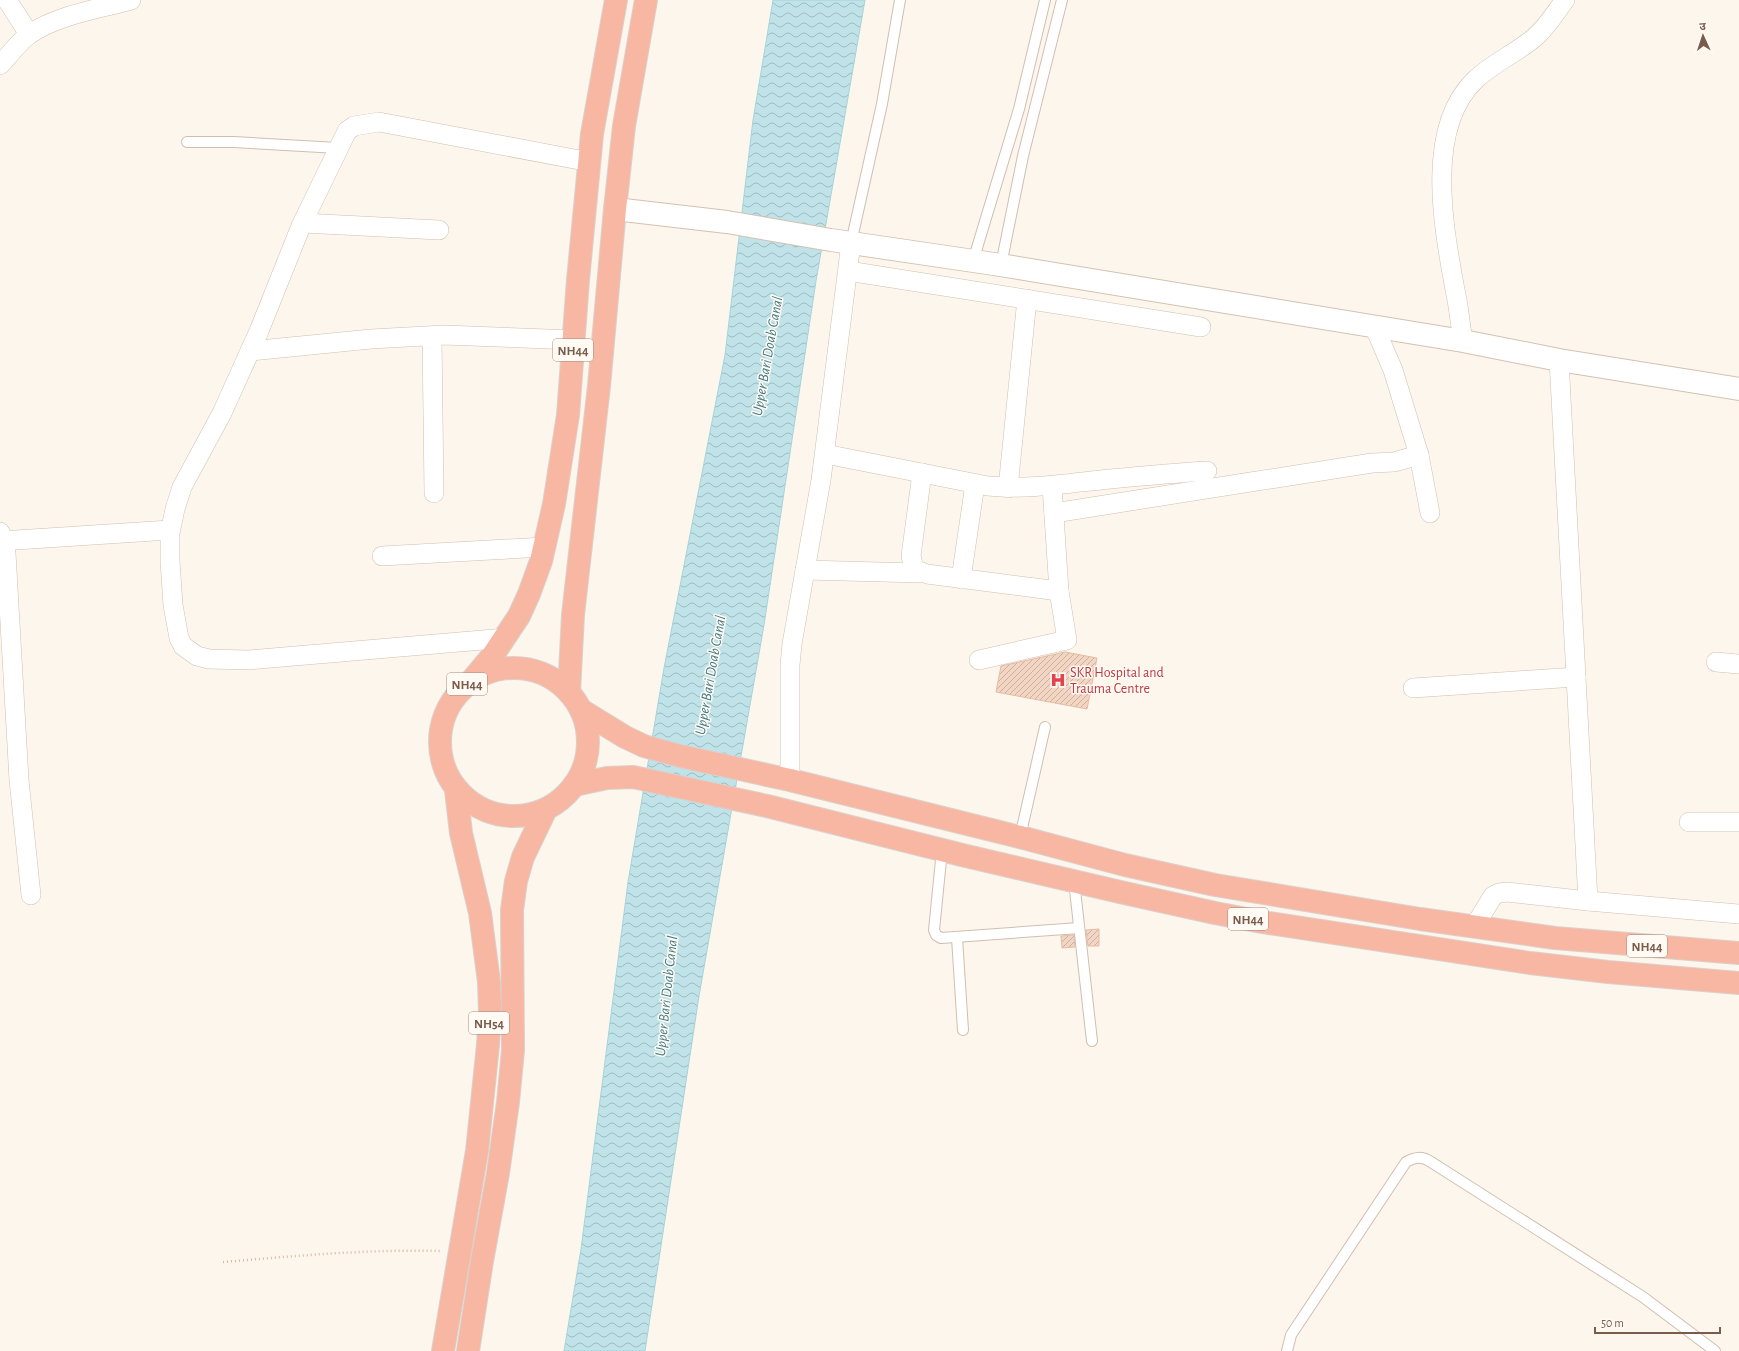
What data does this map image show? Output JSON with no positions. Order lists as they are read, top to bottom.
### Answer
{
  "streets": {
    "highway": ["NH44", "NH54"]
  },
  "crossings": [
    ["NH44", "NH54"]
  ],
  "water": ["Upper Bari Doab Canal"],
  "places": {
    "hospital": ["SKR Hospital and Trauma Centre"]
  },
  "scale_bar": "50 m",
  "north": "top"
}
